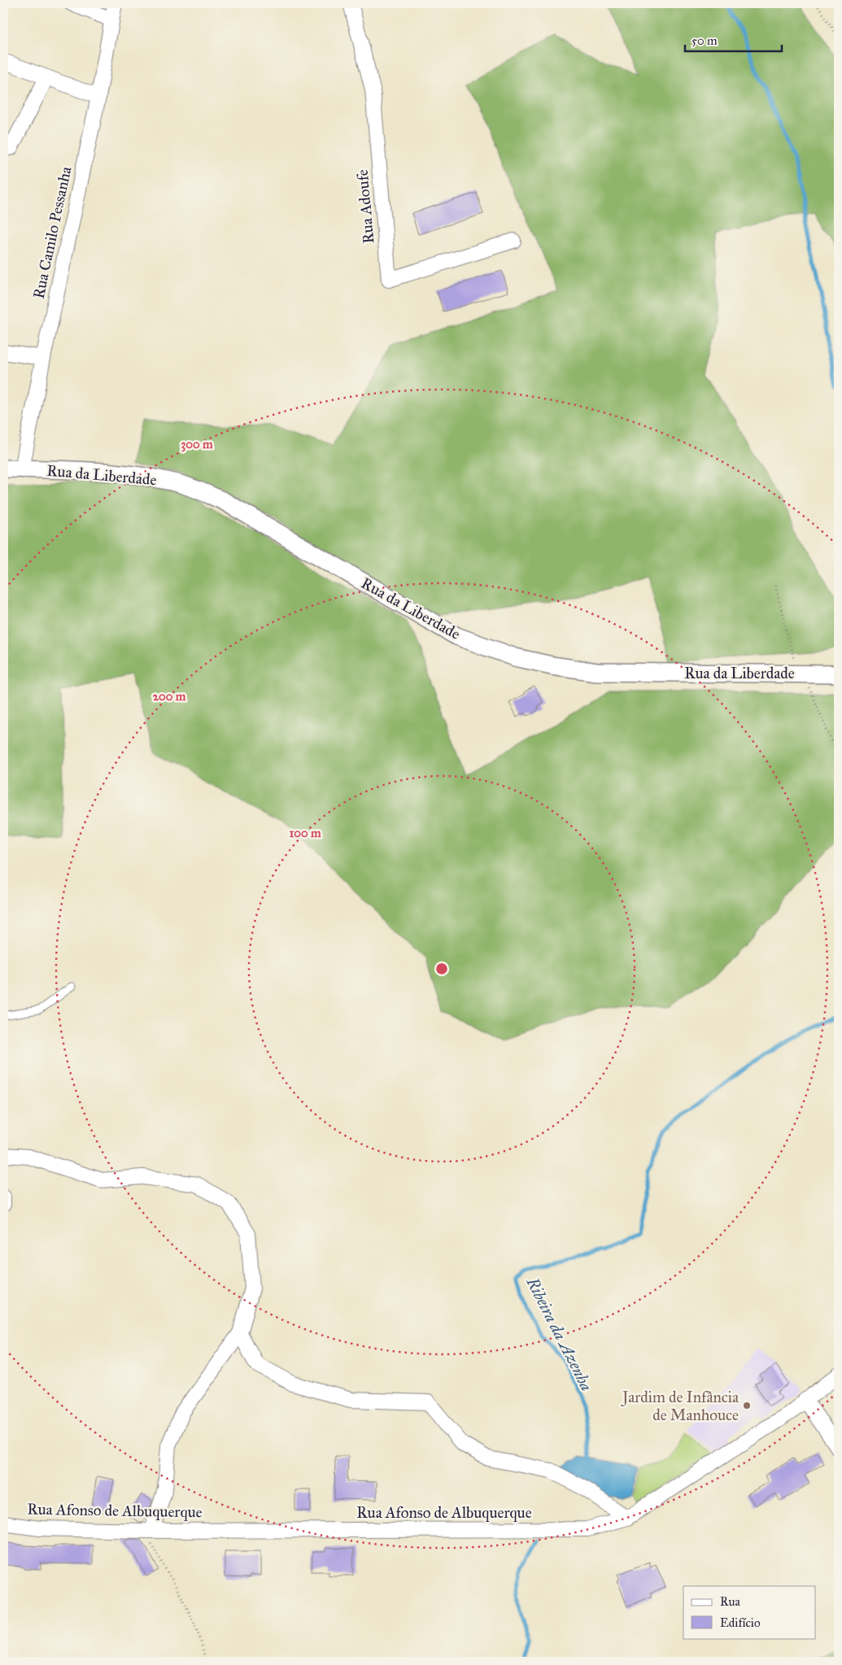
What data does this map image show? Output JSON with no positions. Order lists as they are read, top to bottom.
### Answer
{
  "streets": {
    "street": [
      "Rua Adoufe",
      "Rua Camilo Pessanha",
      "Rua da Liberdade",
      "Rua Afonso de Albuquerque"
    ]
  },
  "crossings": [
    ["Rua Camilo Pessanha", "Rua da Liberdade"]
  ],
  "water": ["Ribeira da Azenha"],
  "places": ["Jardim de Infância de Manhouce"],
  "legend": ["Rua", "Edifício"],
  "scale_bar": "50 m",
  "rings": ["300 m", "200 m", "100 m"]
}
